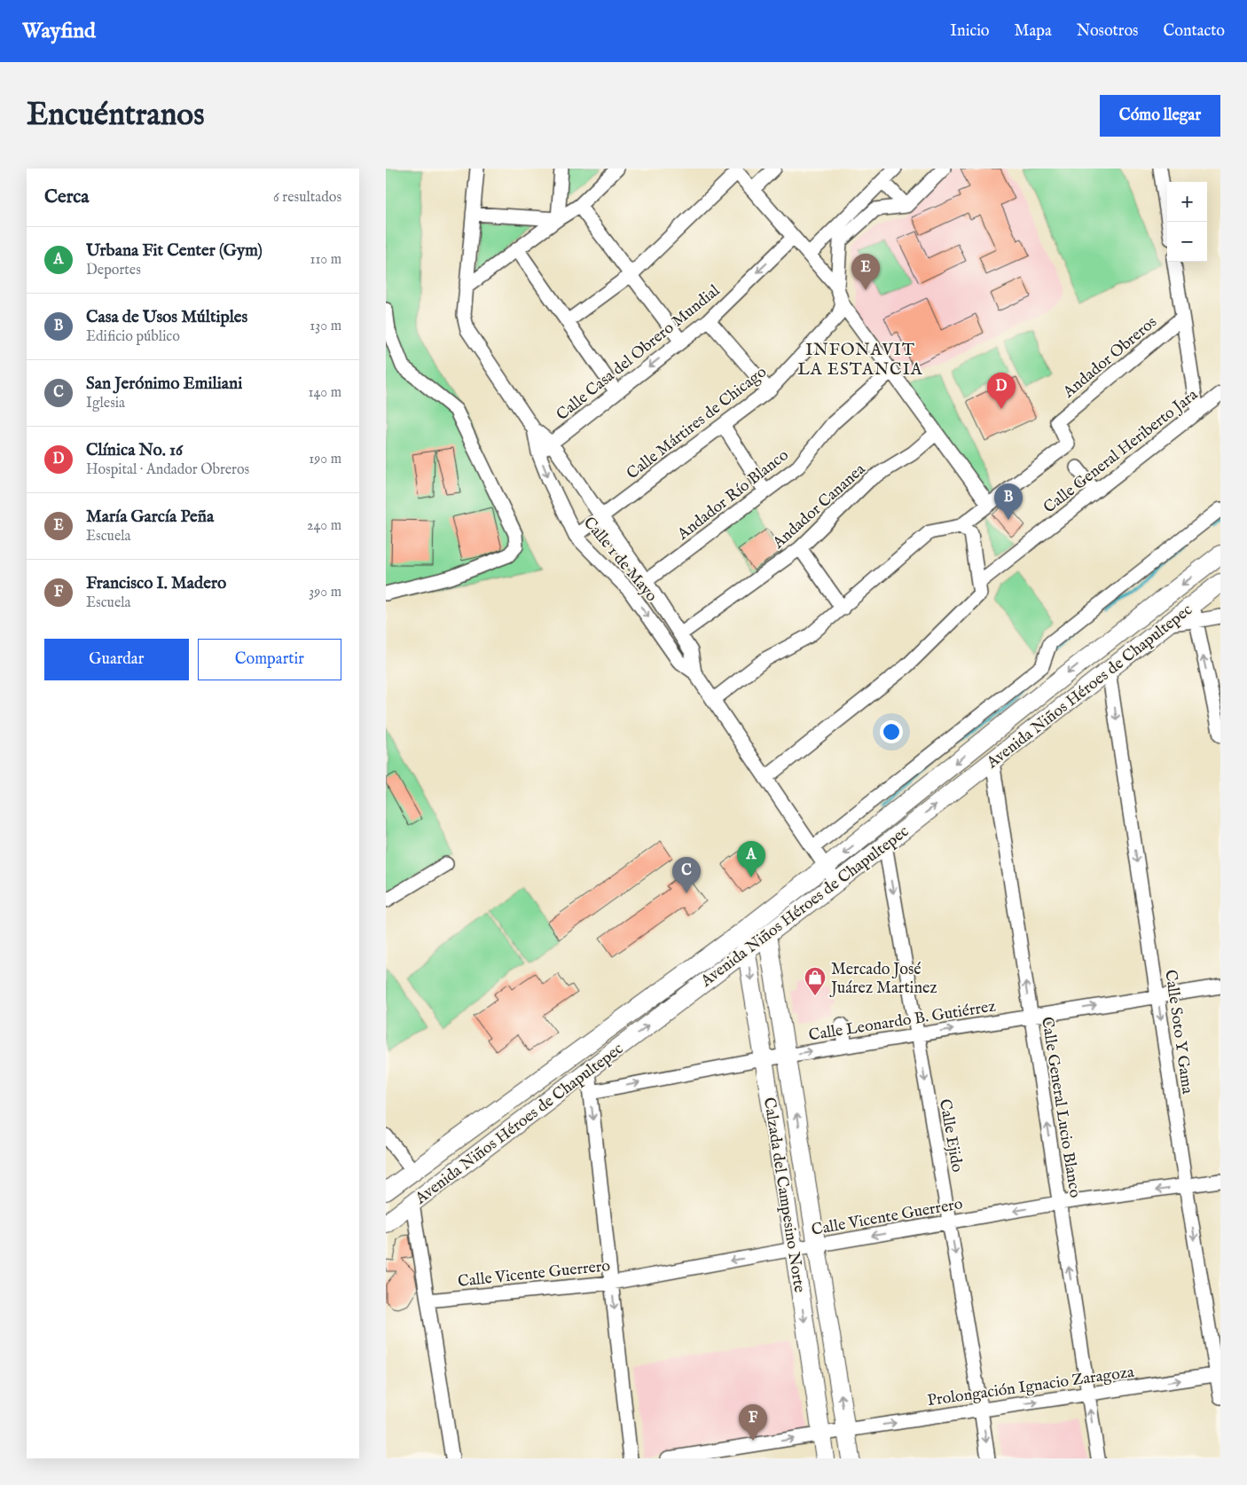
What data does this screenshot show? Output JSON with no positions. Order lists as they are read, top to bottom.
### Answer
{
  "streets": {
    "main road": ["Avenida Niños Héroes de Chapultepec", "Calzada del Campesino Norte"],
    "street": [
      "Calle Casa del Obrero Mundial",
      "Andador Obreros",
      "Calle Mártires de Chicago",
      "Calle General Heriberto Jara",
      "Andador Río Blanco",
      "Andador Cananea",
      "Calle 1 de Mayo",
      "Calle Leonardo B. Gutiérrez",
      "Calle Soto Y Gama",
      "Calle General Lucio Blanco",
      "Calle Ejido",
      "Calle Vicente Guerrero",
      "Prolongación Ignacio Zaragoza"
    ]
  },
  "crossings": [
    ["Calle Casa del Obrero Mundial", "Calle 1 de Mayo"],
    ["Calle Mártires de Chicago", "Calle 1 de Mayo"],
    ["Andador Río Blanco", "Calle 1 de Mayo"],
    ["Andador Cananea", "Calle 1 de Mayo"],
    ["Calle 1 de Mayo", "Avenida Niños Héroes de Chapultepec"],
    ["Avenida Niños Héroes de Chapultepec", "Calle Soto Y Gama"],
    ["Avenida Niños Héroes de Chapultepec", "Calle General Lucio Blanco"],
    ["Avenida Niños Héroes de Chapultepec", "Calle Ejido"],
    ["Avenida Niños Héroes de Chapultepec", "Calzada del Campesino Norte"],
    ["Calle Leonardo B. Gutiérrez", "Calle Soto Y Gama"],
    ["Calle Leonardo B. Gutiérrez", "Calle General Lucio Blanco"],
    ["Calle Leonardo B. Gutiérrez", "Calle Ejido"],
    ["Calle Leonardo B. Gutiérrez", "Calzada del Campesino Norte"],
    ["Calle Soto Y Gama", "Calle Vicente Guerrero"],
    ["Calle Soto Y Gama", "Prolongación Ignacio Zaragoza"],
    ["Calle General Lucio Blanco", "Calle Vicente Guerrero"],
    ["Calle General Lucio Blanco", "Prolongación Ignacio Zaragoza"],
    ["Calle Ejido", "Calle Vicente Guerrero"],
    ["Calle Ejido", "Prolongación Ignacio Zaragoza"],
    ["Calzada del Campesino Norte", "Calle Vicente Guerrero"],
    ["Calzada del Campesino Norte", "Prolongación Ignacio Zaragoza"]
  ],
  "one_way": [
    "Calle Leonardo B. Gutiérrez",
    "Calle Soto Y Gama",
    "Calle General Lucio Blanco",
    "Calle Ejido",
    "Calle Vicente Guerrero",
    "Prolongación Ignacio Zaragoza"
  ],
  "districts": ["INFONAVIT LA ESTANCIA"],
  "places": {
    "shop": ["Mercado José Juárez Martinez"]
  },
  "page": {
    "header": "Wayfind",
    "nav": [
      "Inicio",
      "Mapa",
      "Nosotros",
      "Contacto"
    ],
    "buttons": [
      "Cómo llegar",
      ["Guardar", "Compartir"]
    ],
    "title": "Encuéntranos",
    "heading": ["Cerca", "6 resultados"],
    "map_buttons": ["+", "−"],
    "list": [
      {
        "mark": "A",
        "name": "Urbana Fit Center (Gym)",
        "note": "Deportes",
        "value": "110 m"
      },
      {
        "mark": "B",
        "name": "Casa de Usos Múltiples",
        "note": "Edificio público",
        "value": "130 m"
      },
      {
        "mark": "C",
        "name": "San Jerónimo Emiliani",
        "note": "Iglesia",
        "value": "140 m"
      },
      {
        "mark": "D",
        "name": "Clínica No. 16",
        "note": "Hospital · Andador Obreros",
        "value": "190 m"
      },
      {
        "mark": "E",
        "name": "María García Peña",
        "note": "Escuela",
        "value": "240 m"
      },
      {
        "mark": "F",
        "name": "Francisco I. Madero",
        "note": "Escuela",
        "value": "390 m"
      }
    ],
    "pins": [
      "E",
      "D",
      "B",
      "A",
      "C",
      "F"
    ]
  }
}
